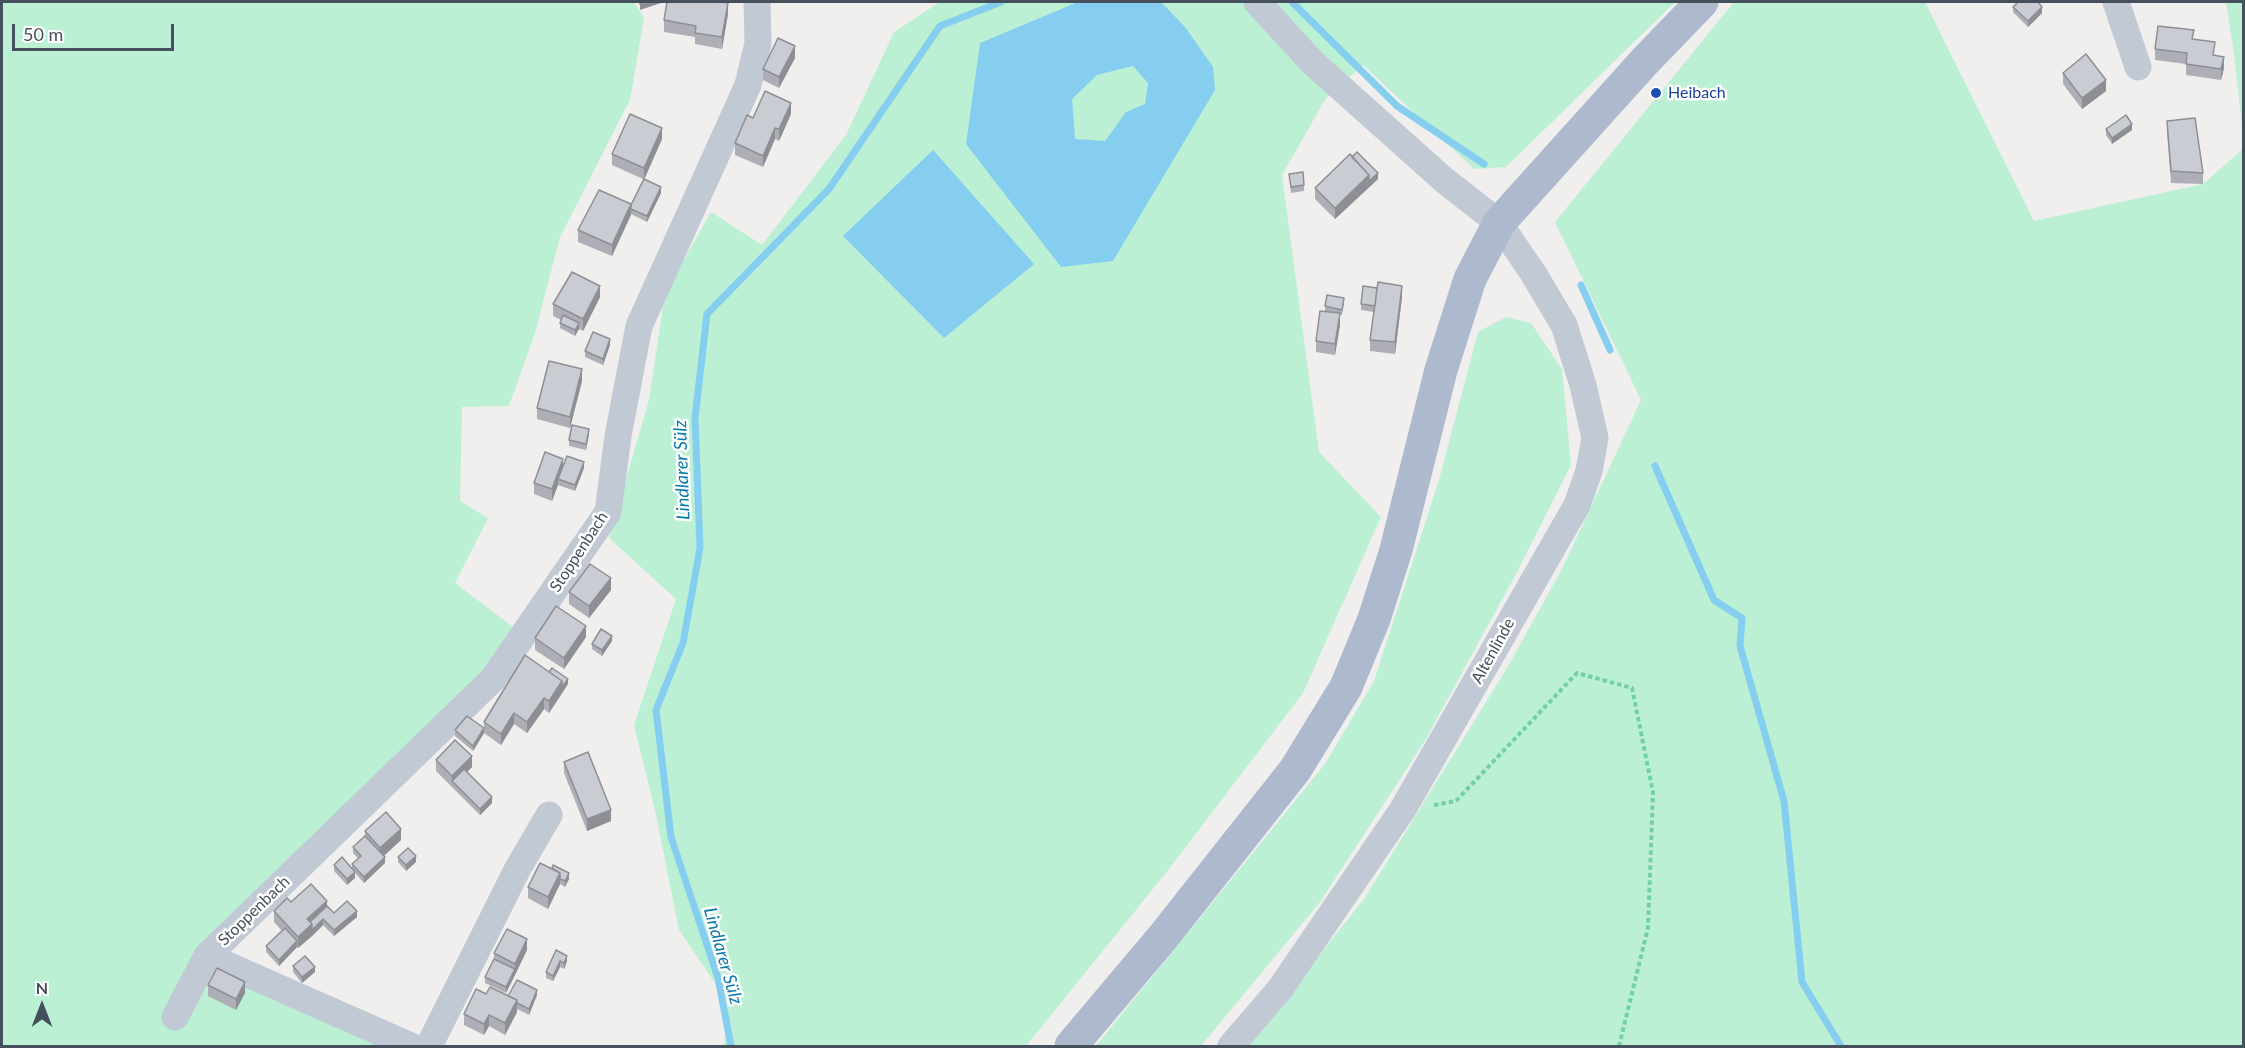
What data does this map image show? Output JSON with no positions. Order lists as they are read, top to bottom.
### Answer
{
  "streets": {
    "street": ["Stoppenbach", "Altenlinde"]
  },
  "water": ["Lindlarer Sülz"],
  "places": ["Heibach"],
  "scale_bar": "50 m",
  "north": "top"
}
